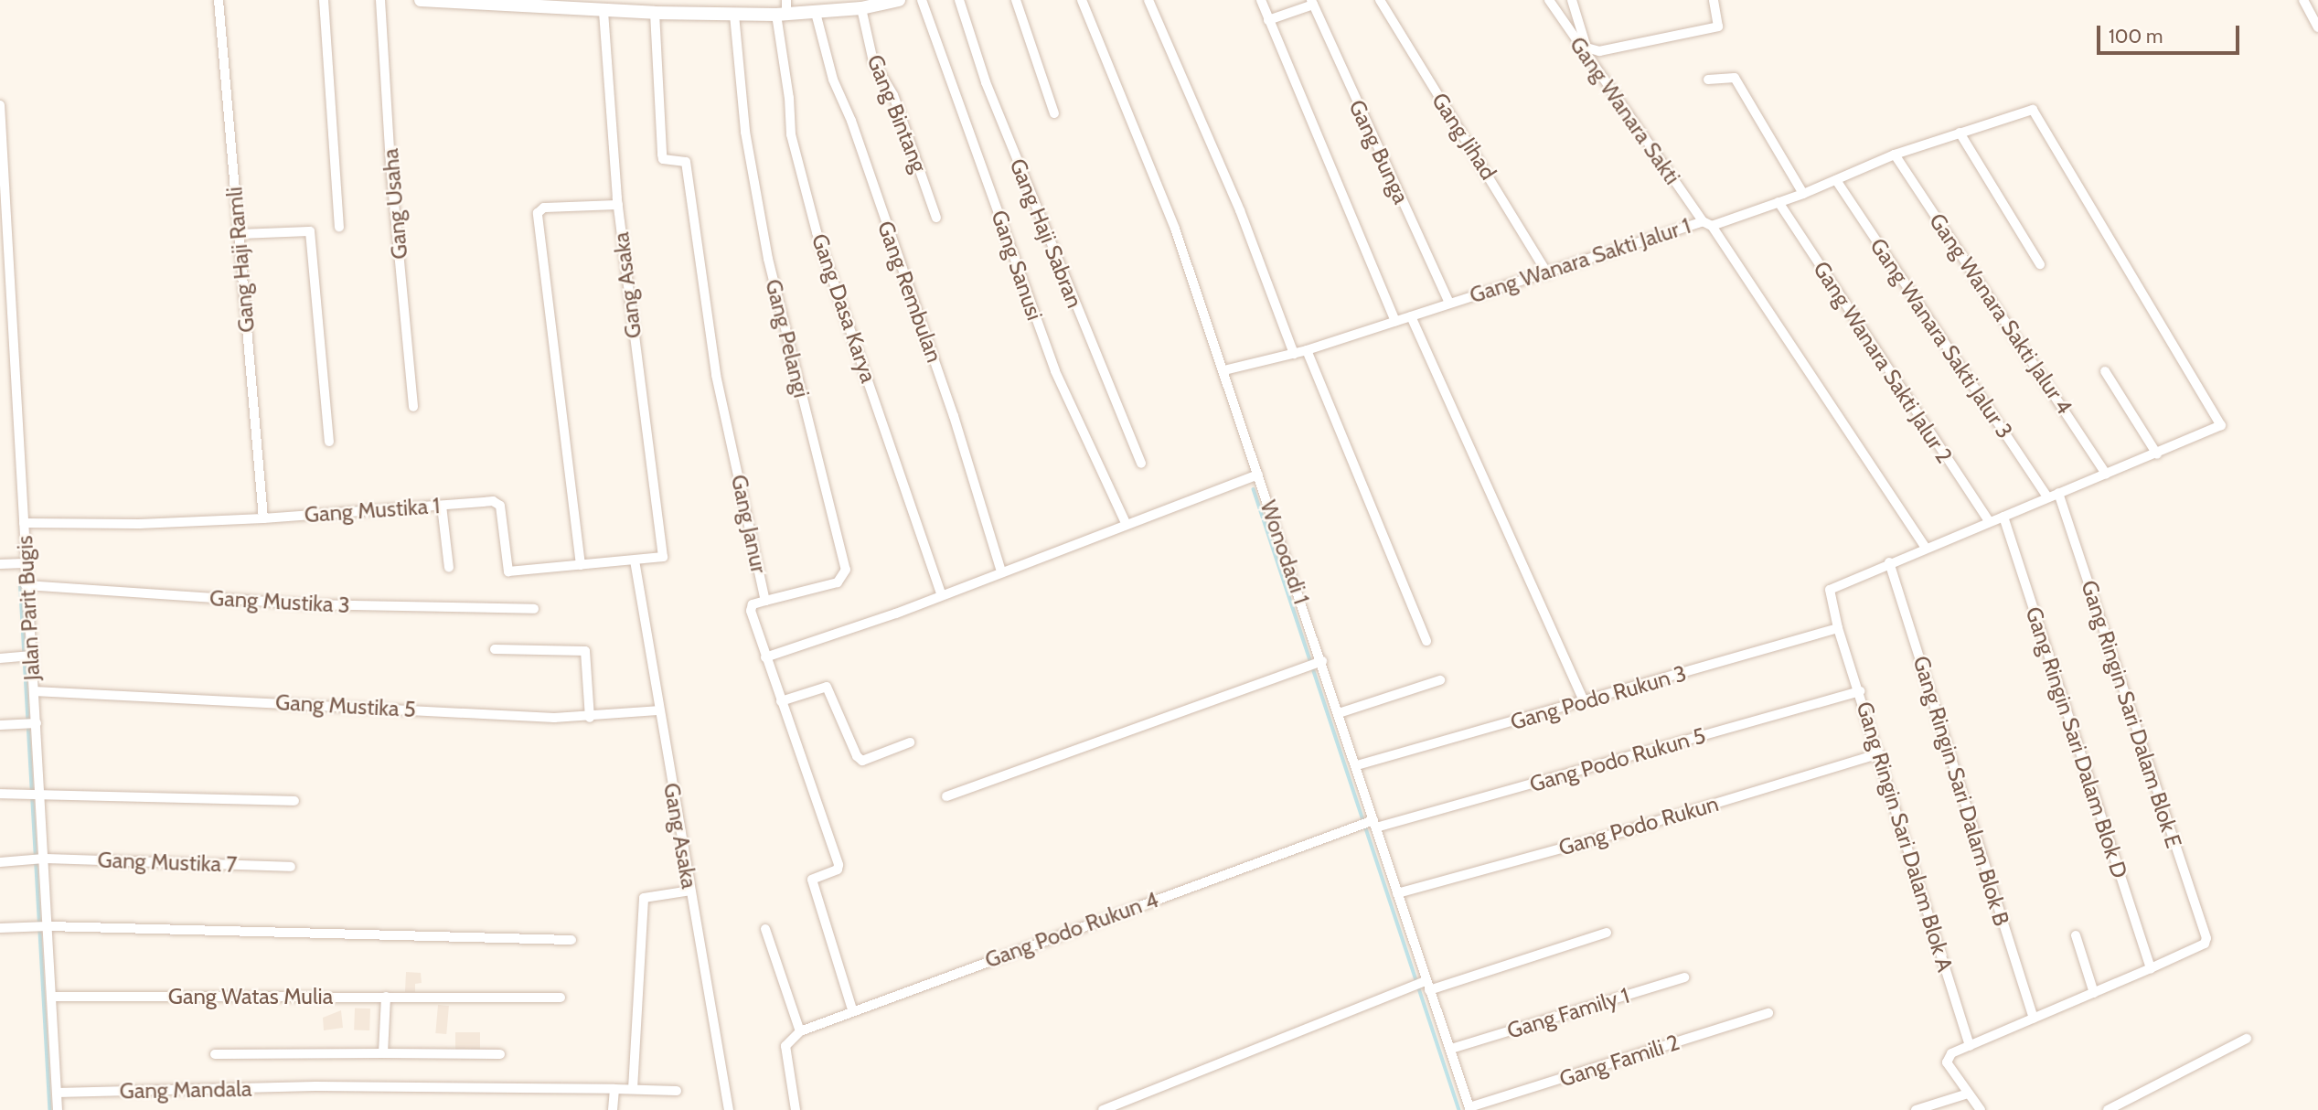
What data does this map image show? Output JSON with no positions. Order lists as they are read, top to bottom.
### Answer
{
  "streets": {
    "street": [
      "Gang Wanara Sakti",
      "Gang Bintang",
      "Gang Jihad",
      "Gang Bunga",
      "Gang Usaha",
      "Gang Haji Sabran",
      "Gang Haji Ramli",
      "Gang Wanara Sakti Jalur 1",
      "Gang Sanusi",
      "Gang Asaka",
      "Gang Rembulan",
      "Gang Dasa Karya",
      "Gang Wanara Sakti Jalur 4",
      "Gang Pelangi",
      "Gang Wanara Sakti Jalur 3",
      "Gang Wanara Sakti Jalur 2",
      "Gang Mustika 1",
      "Gang Janur",
      "Wonodadi 1",
      "Gang Mustika 3",
      "Jalan Parit Bugis",
      "Gang Podo Rukun 3",
      "Gang Mustika 5",
      "Gang Ringin Sari Dalam Blok E",
      "Gang Ringin Sari Dalam Blok D",
      "Gang Podo Rukun 5",
      "Gang Ringin Sari Dalam Blok B",
      "Gang Podo Rukun",
      "Gang Ringin Sari Dalam Blok A",
      "Gang Mustika 7",
      "Gang Podo Rukun 4",
      "Gang Watas Mulia",
      "Gang Family 1",
      "Gang Famili 2",
      "Gang Mandala"
    ]
  },
  "crossings": [
    ["Gang Wanara Sakti", "Gang Wanara Sakti Jalur 1"],
    ["Gang Jihad", "Gang Wanara Sakti Jalur 1"],
    ["Gang Bunga", "Gang Wanara Sakti Jalur 1"],
    ["Gang Haji Ramli", "Gang Mustika 1"],
    ["Gang Wanara Sakti Jalur 1", "Wonodadi 1"],
    ["Gang Asaka", "Gang Mustika 1"],
    ["Gang Asaka", "Gang Mustika 5"],
    ["Gang Pelangi", "Gang Janur"],
    ["Gang Mustika 1", "Jalan Parit Bugis"],
    ["Gang Janur", "Gang Podo Rukun 4"],
    ["Wonodadi 1", "Gang Podo Rukun 3"],
    ["Wonodadi 1", "Gang Podo Rukun 5"],
    ["Wonodadi 1", "Gang Podo Rukun"],
    ["Wonodadi 1", "Gang Podo Rukun 4"],
    ["Wonodadi 1", "Gang Family 1"],
    ["Wonodadi 1", "Gang Famili 2"],
    ["Gang Mustika 3", "Jalan Parit Bugis"],
    ["Jalan Parit Bugis", "Gang Mustika 5"],
    ["Jalan Parit Bugis", "Gang Mustika 7"],
    ["Jalan Parit Bugis", "Gang Watas Mulia"],
    ["Jalan Parit Bugis", "Gang Mandala"],
    ["Gang Podo Rukun 3", "Gang Ringin Sari Dalam Blok A"],
    ["Gang Ringin Sari Dalam Blok E", "Gang Ringin Sari Dalam Blok D"],
    ["Gang Podo Rukun 5", "Gang Ringin Sari Dalam Blok A"],
    ["Gang Podo Rukun 5", "Gang Podo Rukun 4"],
    ["Gang Ringin Sari Dalam Blok B", "Gang Ringin Sari Dalam Blok A"],
    ["Gang Podo Rukun", "Gang Ringin Sari Dalam Blok A"]
  ],
  "scale_bar": "100 m"
}
